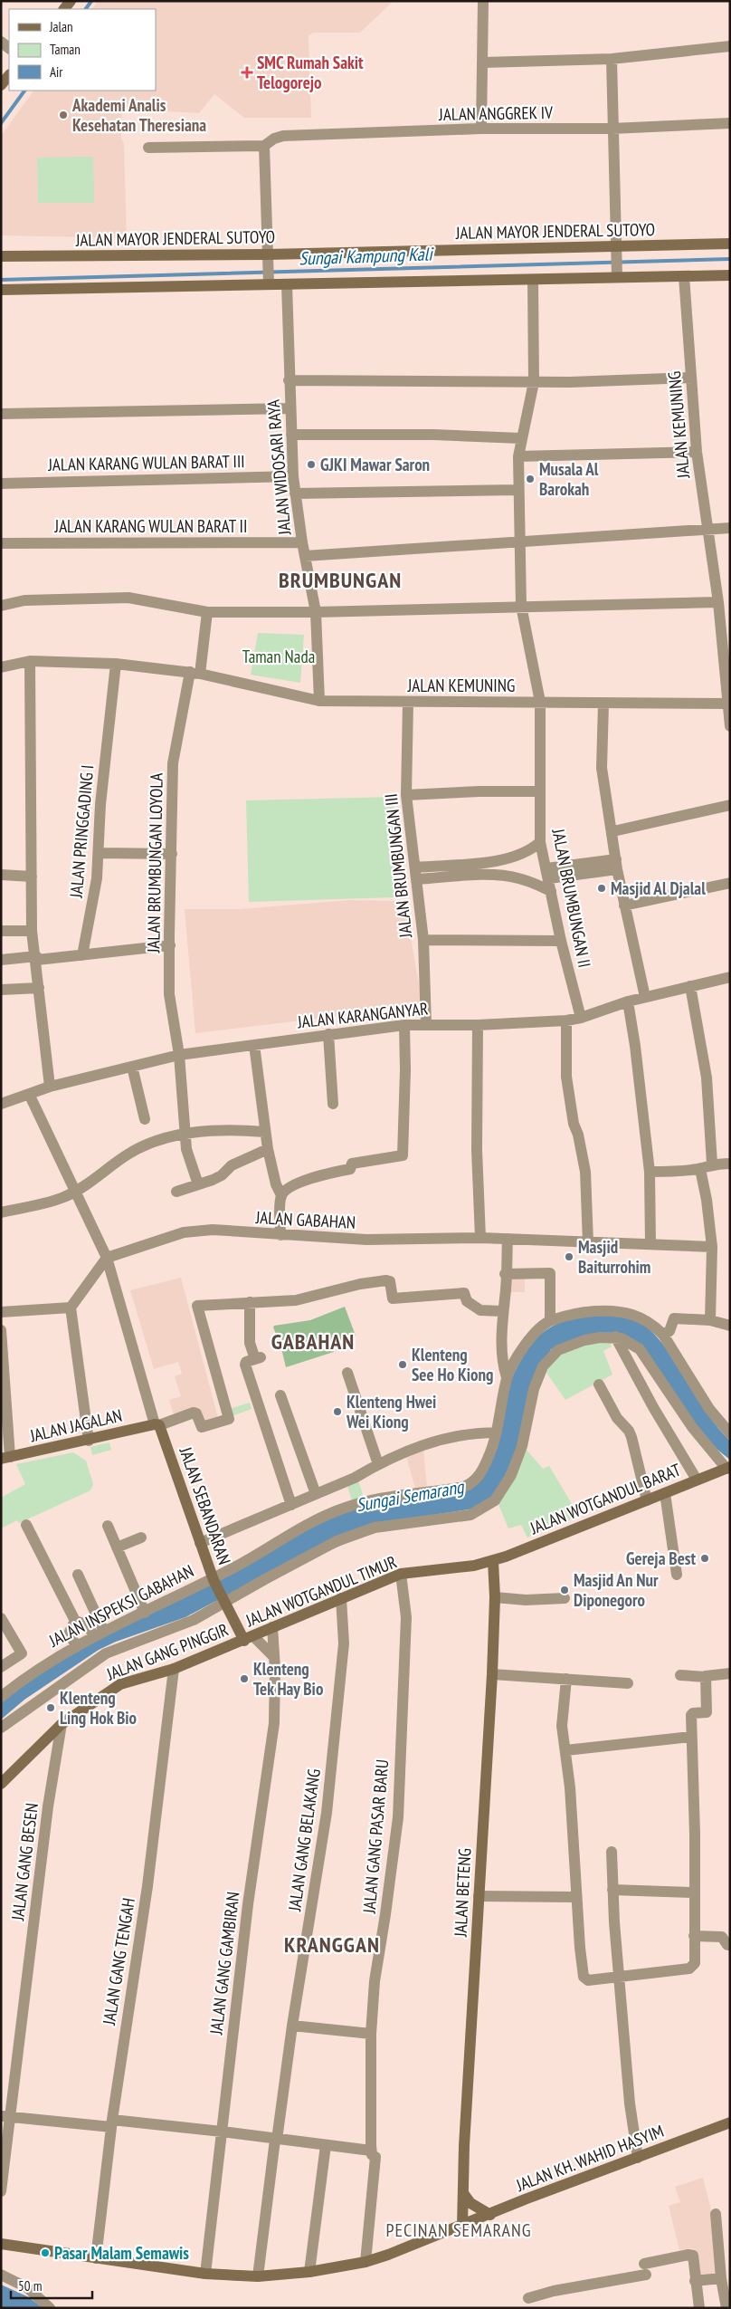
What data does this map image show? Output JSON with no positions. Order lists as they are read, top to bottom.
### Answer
{
  "streets": {
    "street": [
      "JALAN ANGGREK IV",
      "JALAN MAYOR JENDERAL SUTOYO",
      "JALAN KEMUNING",
      "JALAN KARANG WULAN BARAT III",
      "JALAN WIDOSARI RAYA",
      "JALAN KARANG WULAN BARAT II",
      "JALAN PRINGGADING I",
      "JALAN BRUMBUNGAN LOYOLA",
      "JALAN BRUMBUNGAN III",
      "JALAN BRUMBUNGAN II",
      "JALAN KARANGANYAR",
      "JALAN GABAHAN",
      "JALAN JAGALAN",
      "JALAN WOTGANDUL BARAT",
      "JALAN SEBANDARAN",
      "JALAN WOTGANDUL TIMUR",
      "JALAN INSPEKSI GABAHAN",
      "JALAN GANG PINGGIR",
      "JALAN GANG PASAR BARU",
      "JALAN GANG BELAKANG",
      "JALAN GANG BESEN",
      "JALAN BETENG",
      "JALAN GANG TENGAH",
      "JALAN GANG GAMBIRAN",
      "JALAN KH. WAHID HASYIM"
    ]
  },
  "crossings": [
    ["JALAN KEMUNING", "JALAN WIDOSARI RAYA"],
    ["JALAN KEMUNING", "JALAN PRINGGADING I"],
    ["JALAN KEMUNING", "JALAN BRUMBUNGAN LOYOLA"],
    ["JALAN KEMUNING", "JALAN BRUMBUNGAN III"],
    ["JALAN KEMUNING", "JALAN BRUMBUNGAN II"],
    ["JALAN KARANG WULAN BARAT III", "JALAN WIDOSARI RAYA"],
    ["JALAN WIDOSARI RAYA", "JALAN KARANG WULAN BARAT II"],
    ["JALAN BRUMBUNGAN LOYOLA", "JALAN KARANGANYAR"],
    ["JALAN BRUMBUNGAN III", "JALAN KARANGANYAR"],
    ["JALAN BRUMBUNGAN II", "JALAN KARANGANYAR"],
    ["JALAN KARANGANYAR", "JALAN SEBANDARAN"],
    ["JALAN GABAHAN", "JALAN SEBANDARAN"],
    ["JALAN JAGALAN", "JALAN SEBANDARAN"],
    ["JALAN WOTGANDUL BARAT", "JALAN WOTGANDUL TIMUR"],
    ["JALAN WOTGANDUL BARAT", "JALAN BETENG"],
    ["JALAN SEBANDARAN", "JALAN WOTGANDUL TIMUR"],
    ["JALAN SEBANDARAN", "JALAN INSPEKSI GABAHAN"],
    ["JALAN SEBANDARAN", "JALAN GANG PINGGIR"],
    ["JALAN WOTGANDUL TIMUR", "JALAN GANG PINGGIR"],
    ["JALAN WOTGANDUL TIMUR", "JALAN GANG PASAR BARU"],
    ["JALAN WOTGANDUL TIMUR", "JALAN GANG BELAKANG"],
    ["JALAN WOTGANDUL TIMUR", "JALAN BETENG"],
    ["JALAN WOTGANDUL TIMUR", "JALAN GANG GAMBIRAN"],
    ["JALAN GANG PINGGIR", "JALAN GANG BESEN"],
    ["JALAN GANG PINGGIR", "JALAN GANG TENGAH"],
    ["JALAN GANG PASAR BARU", "JALAN KH. WAHID HASYIM"],
    ["JALAN GANG BELAKANG", "JALAN KH. WAHID HASYIM"],
    ["JALAN BETENG", "JALAN KH. WAHID HASYIM"],
    ["JALAN GANG TENGAH", "JALAN KH. WAHID HASYIM"],
    ["JALAN GANG GAMBIRAN", "JALAN KH. WAHID HASYIM"]
  ],
  "districts": [
    "BRUMBUNGAN",
    "GABAHAN",
    "KRANGGAN",
    "PECINAN SEMARANG"
  ],
  "water": ["Sungai Kampung Kali", "Sungai Semarang"],
  "parks": ["Taman Nada"],
  "places": {
    "health": ["SMC Rumah Sakit Telogorejo"],
    "other": [
      "Akademi Analis Kesehatan Theresiana",
      "GJKI Mawar Saron",
      "Musala Al Barokah",
      "Masjid Al Djalal",
      "Masjid Baiturrohim",
      "Klenteng See Ho Kiong",
      "Klenteng Hwei Wei Kiong",
      "Gereja Best",
      "Masjid An Nur Diponegoro",
      "Klenteng Tek Hay Bio",
      "Klenteng Ling Hok Bio",
      "Pasar Malam Semawis"
    ]
  },
  "legend": ["Jalan", "Taman", "Air"],
  "scale_bar": "50 m"
}
